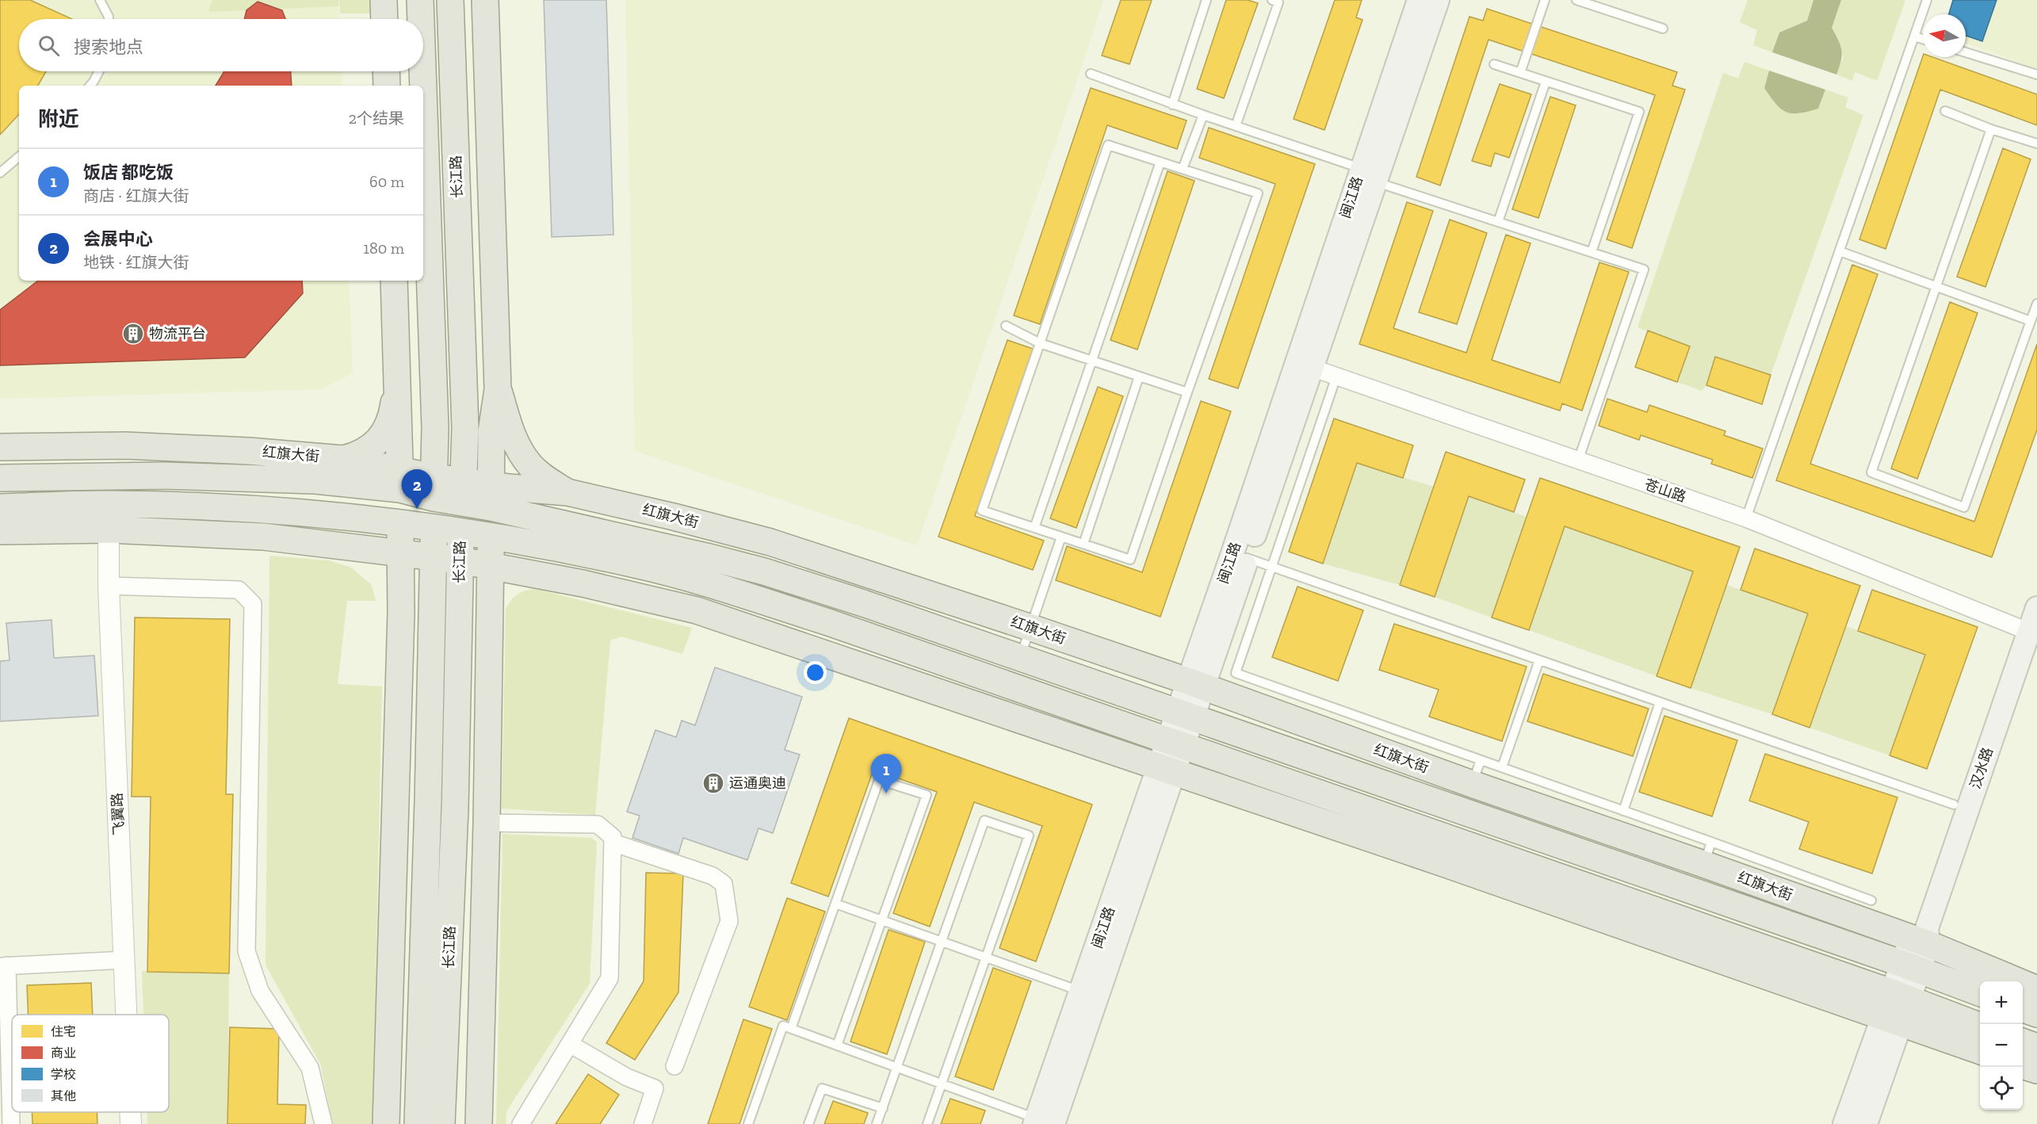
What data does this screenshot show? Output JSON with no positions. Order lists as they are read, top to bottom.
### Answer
{
  "streets": {
    "main road": [
      "长江路",
      "闽江路",
      "红旗大街",
      "汉水路"
    ],
    "street": ["苍山路", "飞翼路"]
  },
  "crossings": [
    ["长江路", "红旗大街"],
    ["闽江路", "红旗大街"],
    ["闽江路", "苍山路"],
    ["红旗大街", "汉水路"],
    ["苍山路", "汉水路"]
  ],
  "places": {
    "building": ["物流平台", "运通奥迪"]
  },
  "legend": [
    "住宅",
    "商业",
    "学校",
    "其他"
  ],
  "north": "left",
  "page": {
    "search": "搜索地点",
    "heading": ["附近", "2个结果"],
    "list": [
      {
        "mark": "1",
        "name": "饭店 都吃饭",
        "note": "商店 · 红旗大街",
        "value": "60 m"
      },
      {
        "mark": "2",
        "name": "会展中心",
        "note": "地铁 · 红旗大街",
        "value": "180 m"
      }
    ],
    "pins": ["2", "1"],
    "map_buttons": ["+", "−"]
  }
}
